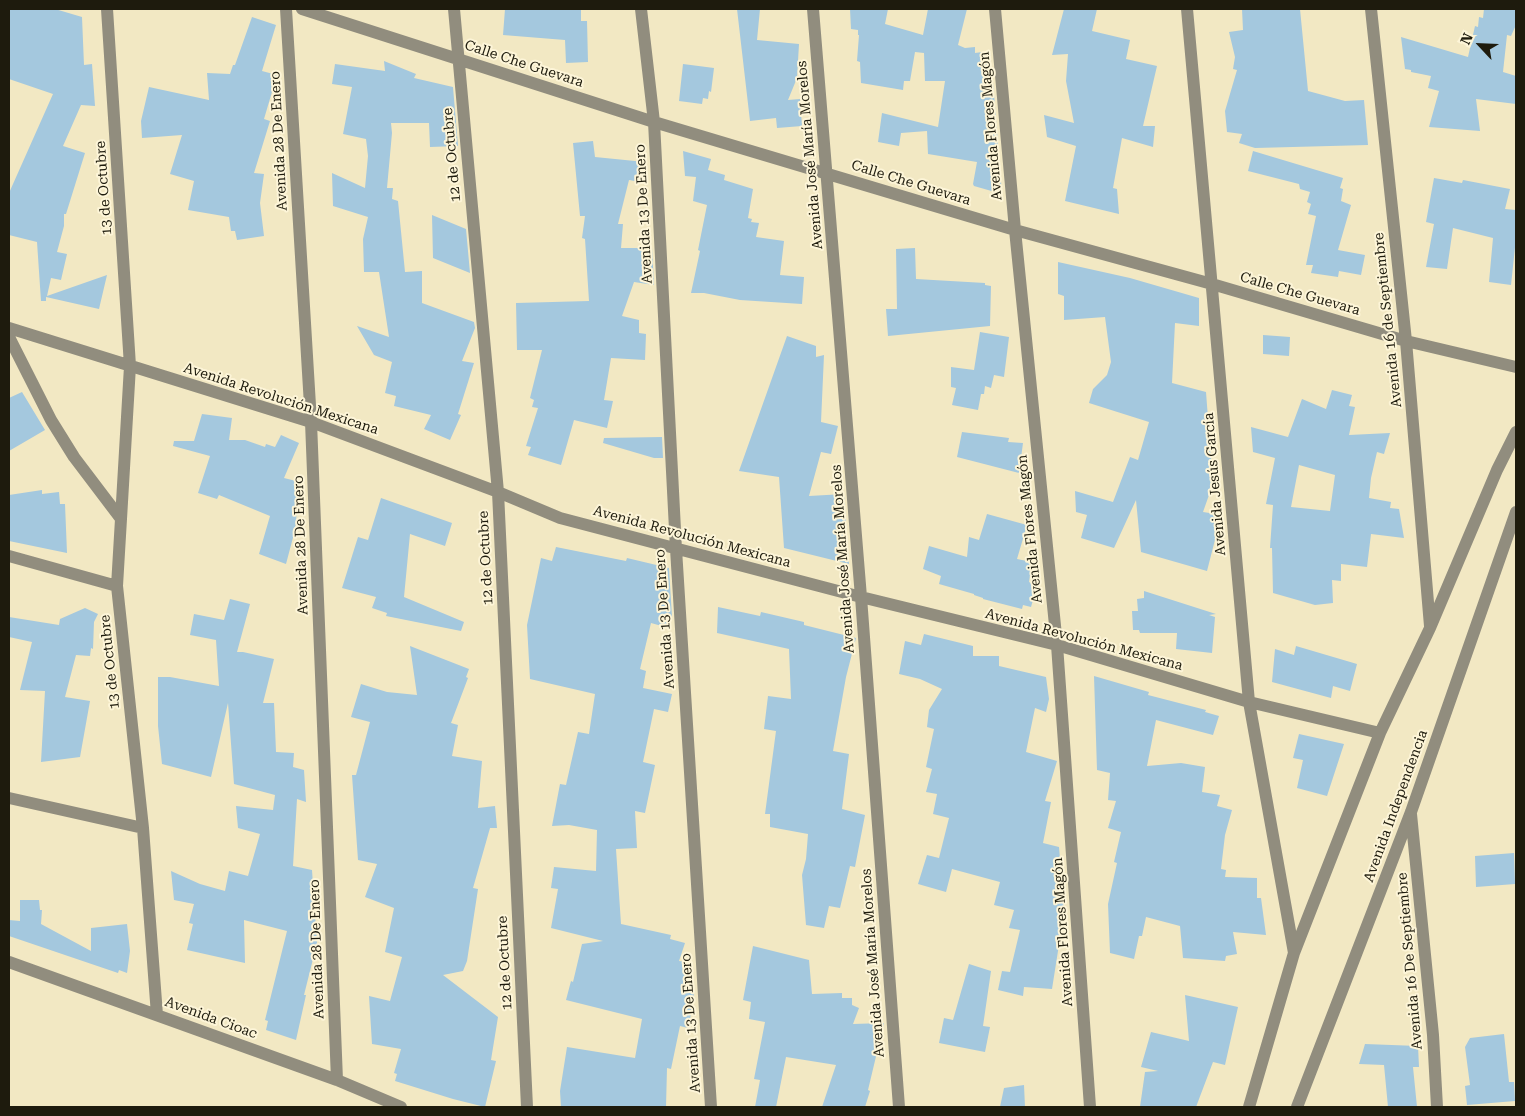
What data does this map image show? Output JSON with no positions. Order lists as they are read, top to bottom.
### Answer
{
  "streets": {
    "street": [
      "Calle Che Guevara",
      "Avenida Flores Magón",
      "Avenida 28 De Enero",
      "12 de Octubre",
      "Avenida José María Morelos",
      "13 de Octubre",
      "Avenida 13 De Enero",
      "Avenida 16 de Septiembre",
      "Avenida Revolución Mexicana",
      "Avenida Jesús García",
      "Avenida Independencia",
      "Avenida 16 De Septiembre",
      "Avenida Cioac"
    ]
  },
  "crossings": [
    ["Calle Che Guevara", "Avenida Flores Magón"],
    ["Calle Che Guevara", "12 de Octubre"],
    ["Calle Che Guevara", "Avenida José María Morelos"],
    ["Calle Che Guevara", "Avenida 13 De Enero"],
    ["Calle Che Guevara", "Avenida 16 de Septiembre"],
    ["Calle Che Guevara", "Avenida Jesús García"],
    ["Avenida Flores Magón", "Avenida Revolución Mexicana"],
    ["Avenida 28 De Enero", "Avenida Revolución Mexicana"],
    ["Avenida 28 De Enero", "Avenida Cioac"],
    ["12 de Octubre", "Avenida Revolución Mexicana"],
    ["Avenida José María Morelos", "Avenida Revolución Mexicana"],
    ["13 de Octubre", "Avenida Revolución Mexicana"],
    ["13 de Octubre", "Avenida Cioac"],
    ["Avenida 13 De Enero", "Avenida Revolución Mexicana"],
    ["Avenida Revolución Mexicana", "Avenida Jesús García"],
    ["Avenida Independencia", "Avenida 16 De Septiembre"]
  ],
  "north": "top left"
}
